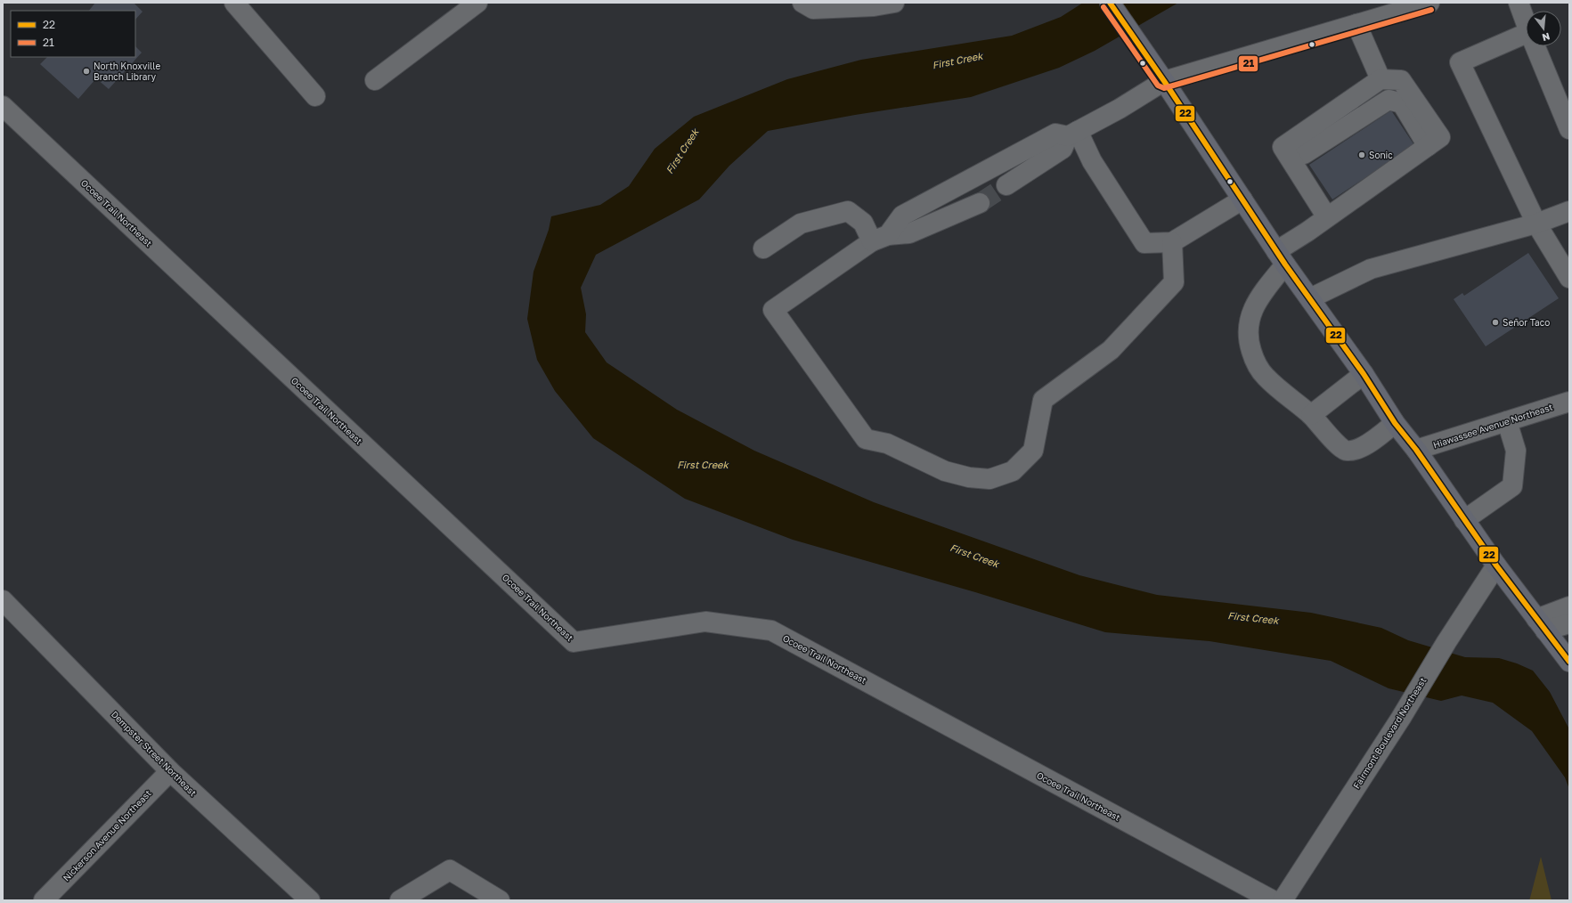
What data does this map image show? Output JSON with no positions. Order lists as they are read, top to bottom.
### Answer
{
  "streets": {
    "street": [
      "Ocoee Trail Northeast",
      "Hiawassee Avenue Northeast",
      "Fairmont Boulevard Northeast",
      "Dempster Street Northeast",
      "Nickerson Avenue Northeast"
    ]
  },
  "crossings": [
    ["Dempster Street Northeast", "Nickerson Avenue Northeast"]
  ],
  "water": ["First Creek"],
  "places": ["North Knoxville Branch Library", "Sonic", "Señor Taco"],
  "lines": ["transit line 22", "transit line 21"],
  "legend": ["22", "21"],
  "north": "bottom"
}
